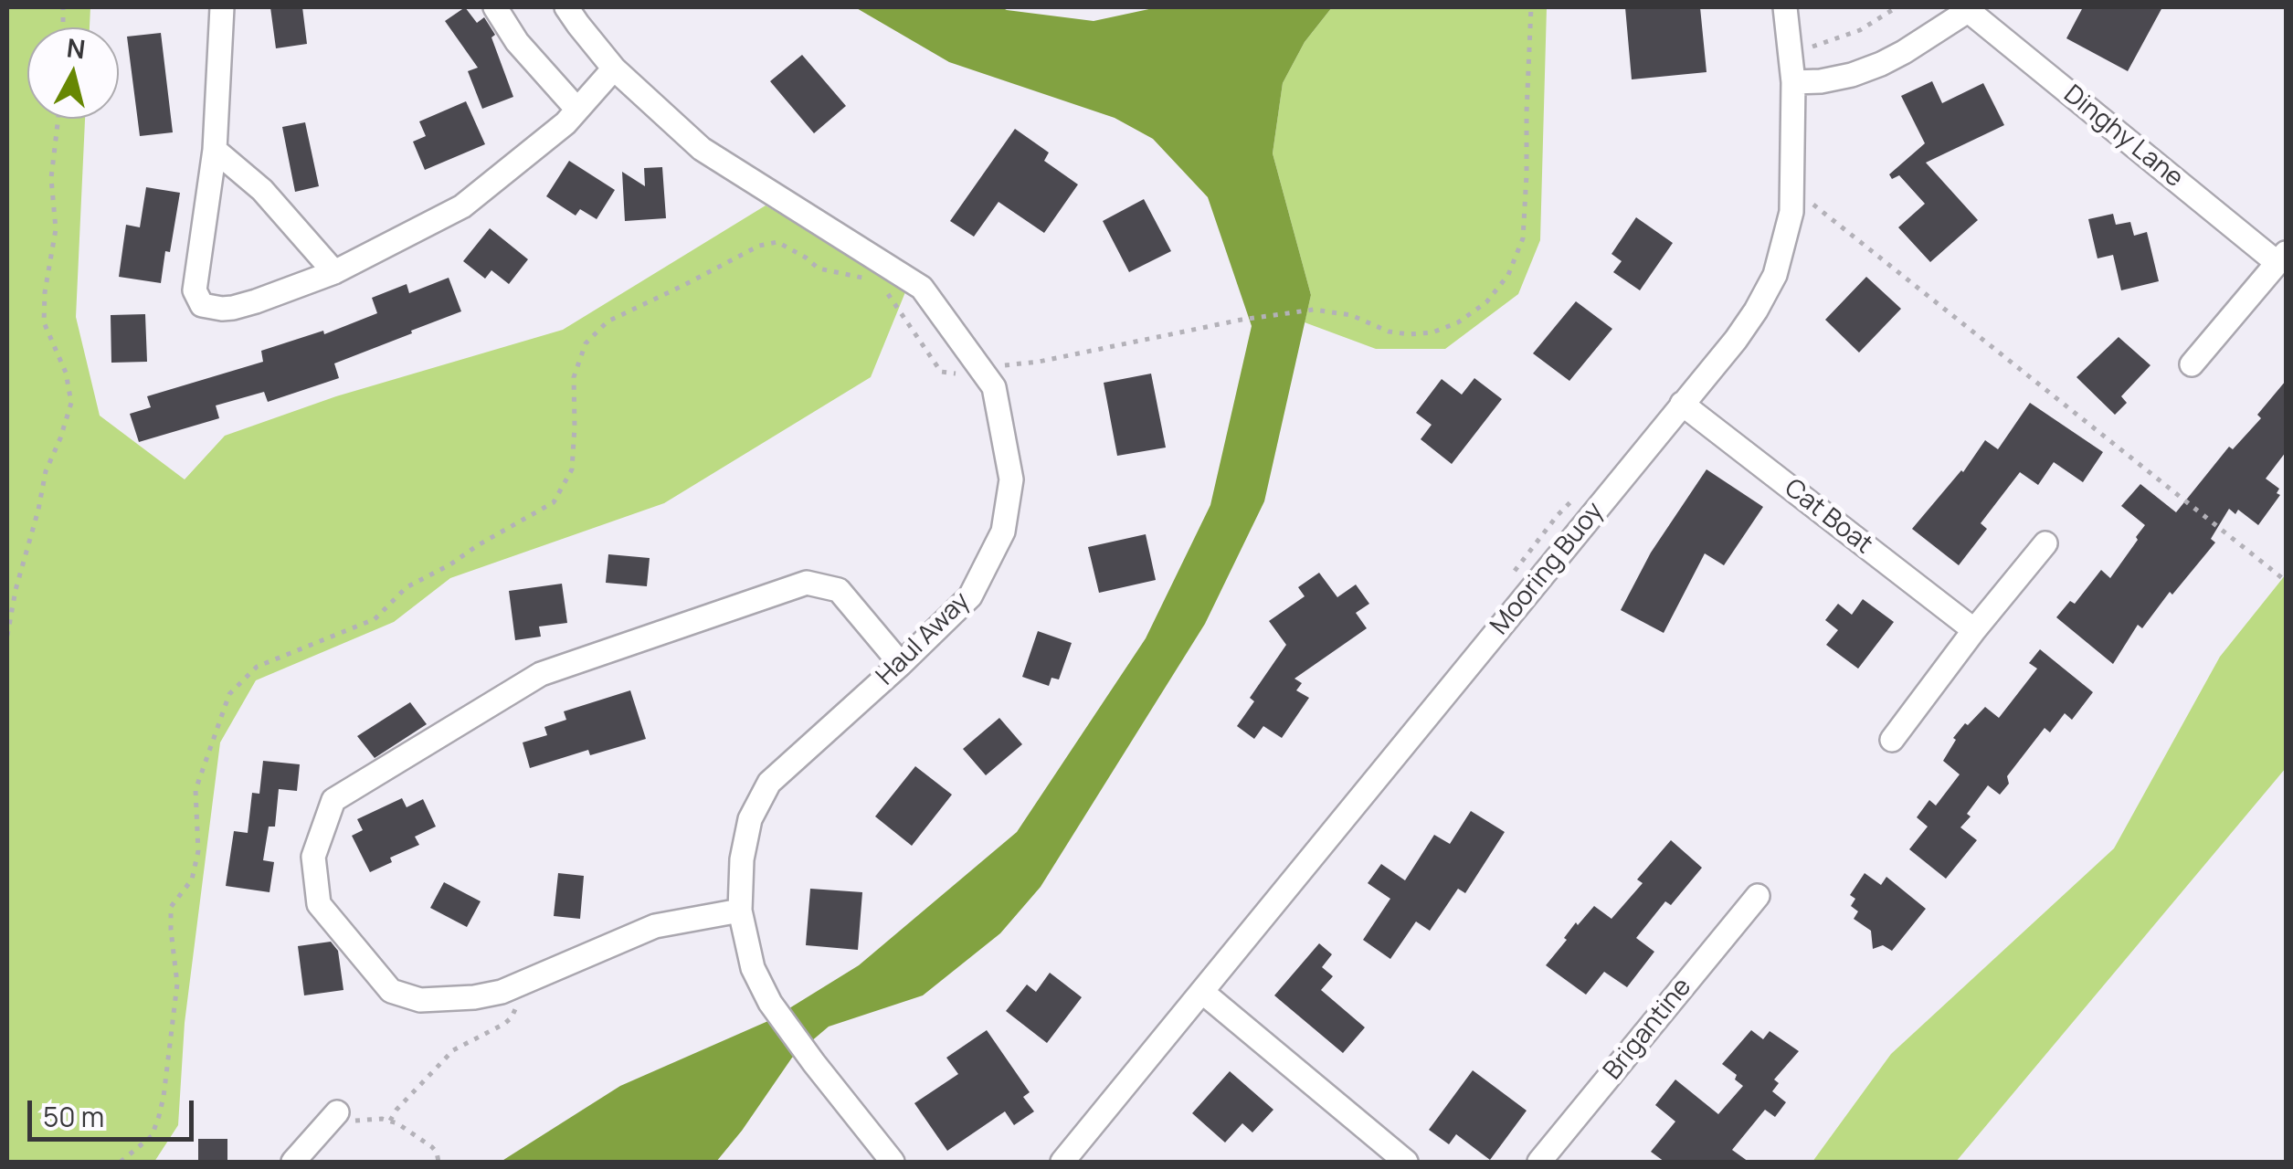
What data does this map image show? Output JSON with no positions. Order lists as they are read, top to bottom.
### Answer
{
  "streets": {
    "street": [
      "Dinghy Lane",
      "Cat Boat",
      "Mooring Buoy",
      "Haul Away",
      "Brigantine"
    ]
  },
  "crossings": [
    ["Cat Boat", "Mooring Buoy"]
  ],
  "scale_bar": "50 m",
  "north": "top"
}
